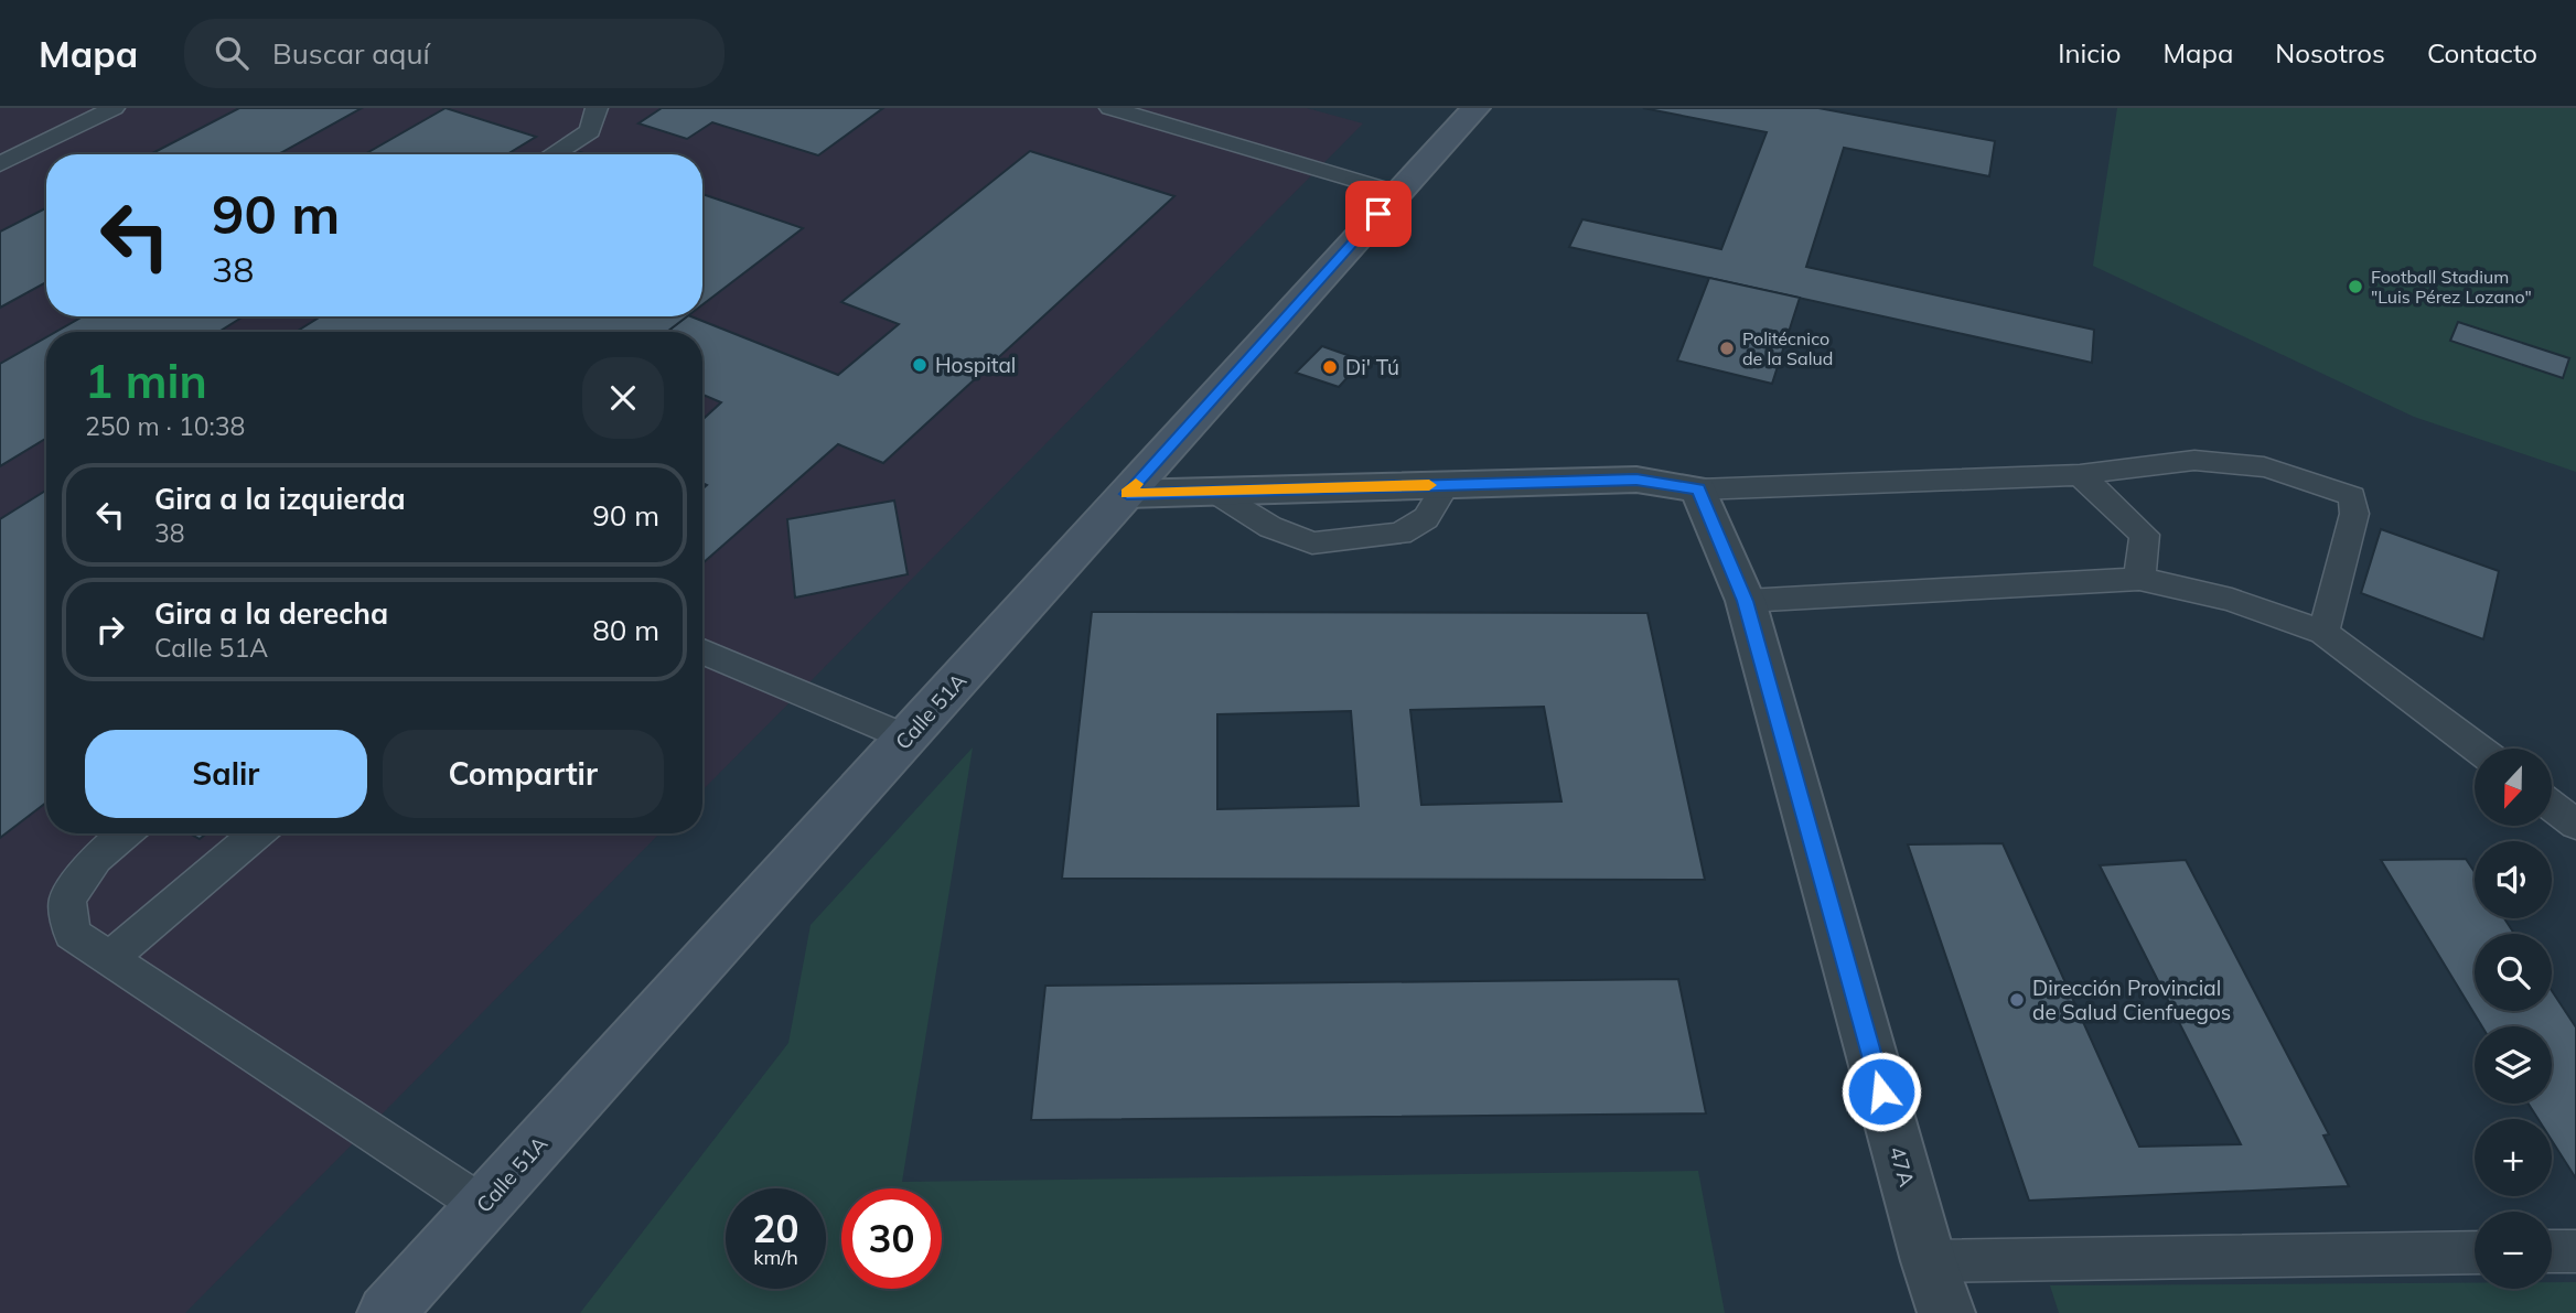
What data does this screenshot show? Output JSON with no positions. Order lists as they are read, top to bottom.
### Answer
{
  "streets": {
    "main road": ["Calle 51A"],
    "street": ["47A"]
  },
  "places": [
    "Football Stadium \"Luis Pérez Lozano\"",
    "Politécnico de la Salud",
    "Hospital",
    "Di' Tú",
    "Dirección Provincial de Salud Cienfuegos"
  ],
  "north": "bottom",
  "page": {
    "header": "Mapa",
    "search": "Buscar aquí",
    "nav": [
      "Inicio",
      "Mapa",
      "Nosotros",
      "Contacto"
    ],
    "turn": ["90 m", "38"],
    "heading": ["1 min", "250 m · 10:38"],
    "list": [
      {
        "name": "Gira a la izquierda",
        "note": "38",
        "value": "90 m"
      },
      {
        "name": "Gira a la derecha",
        "note": "Calle 51A",
        "value": "80 m"
      }
    ],
    "buttons": ["Salir", "Compartir"],
    "map_buttons": ["+", "−"],
    "speed": "20 km/h",
    "limit": "30"
  }
}
